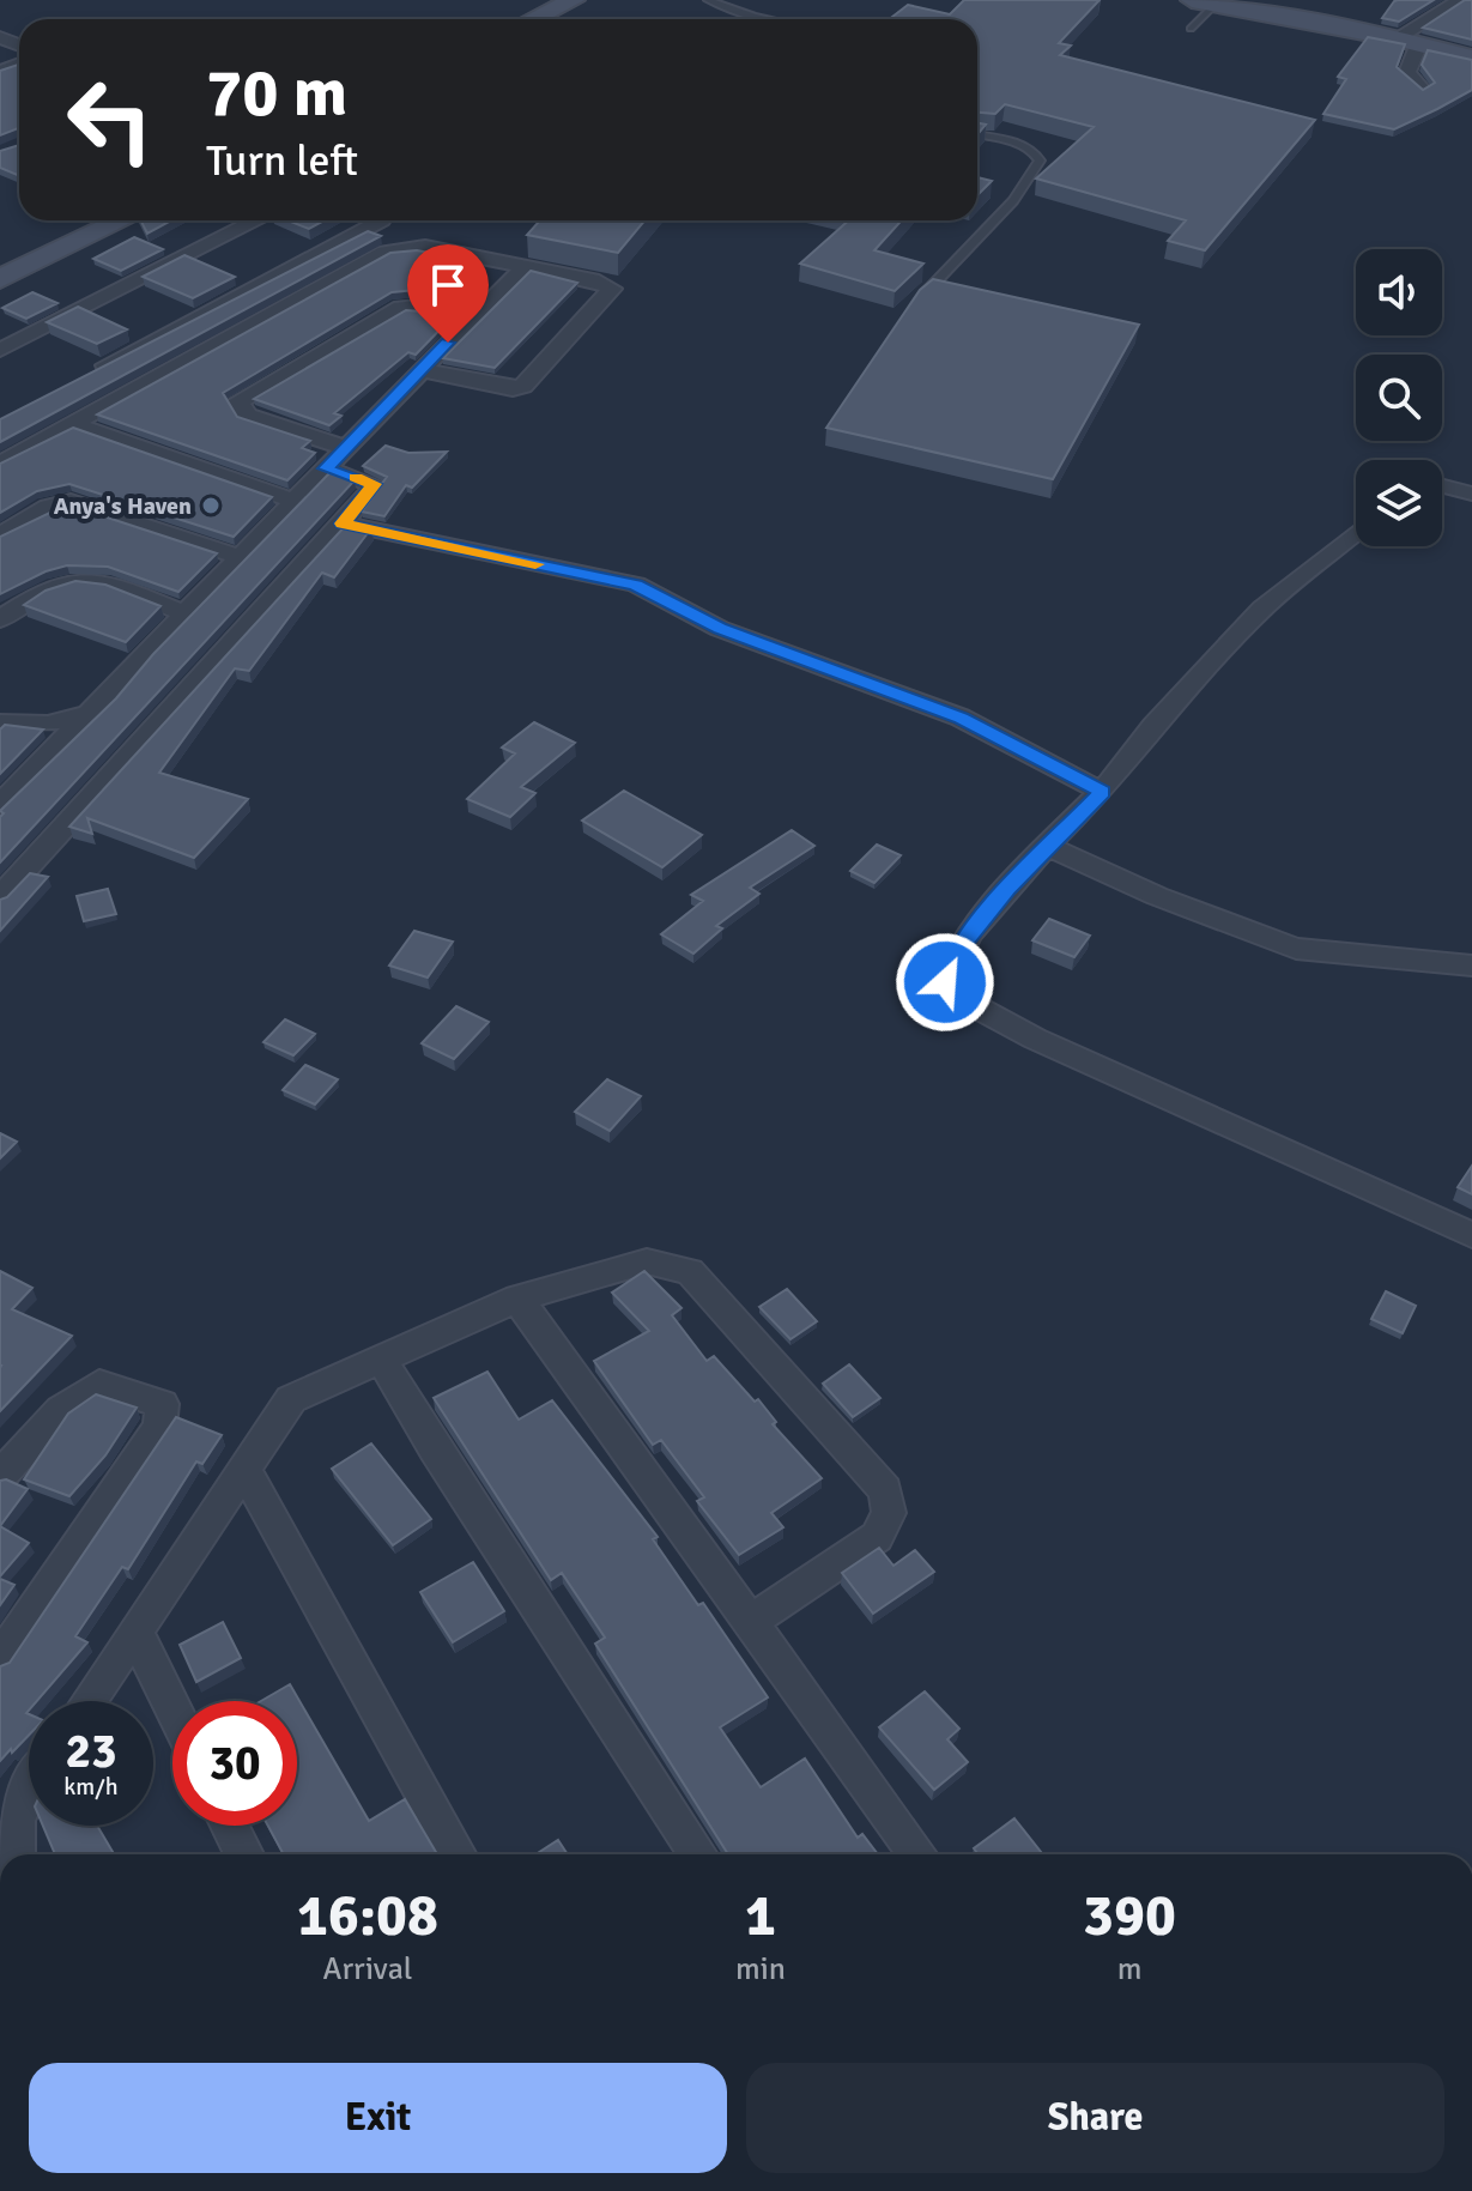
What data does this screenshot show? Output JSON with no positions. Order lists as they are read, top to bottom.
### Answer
{
  "places": ["Anya's Haven"],
  "page": {
    "turn": ["70 m", "Turn left"],
    "speed": "23 km/h",
    "limit": "30",
    "eta": [
      "16:08",
      "Arrival",
      "1",
      "min",
      "390",
      "m"
    ],
    "buttons": ["Exit", "Share"]
  }
}
